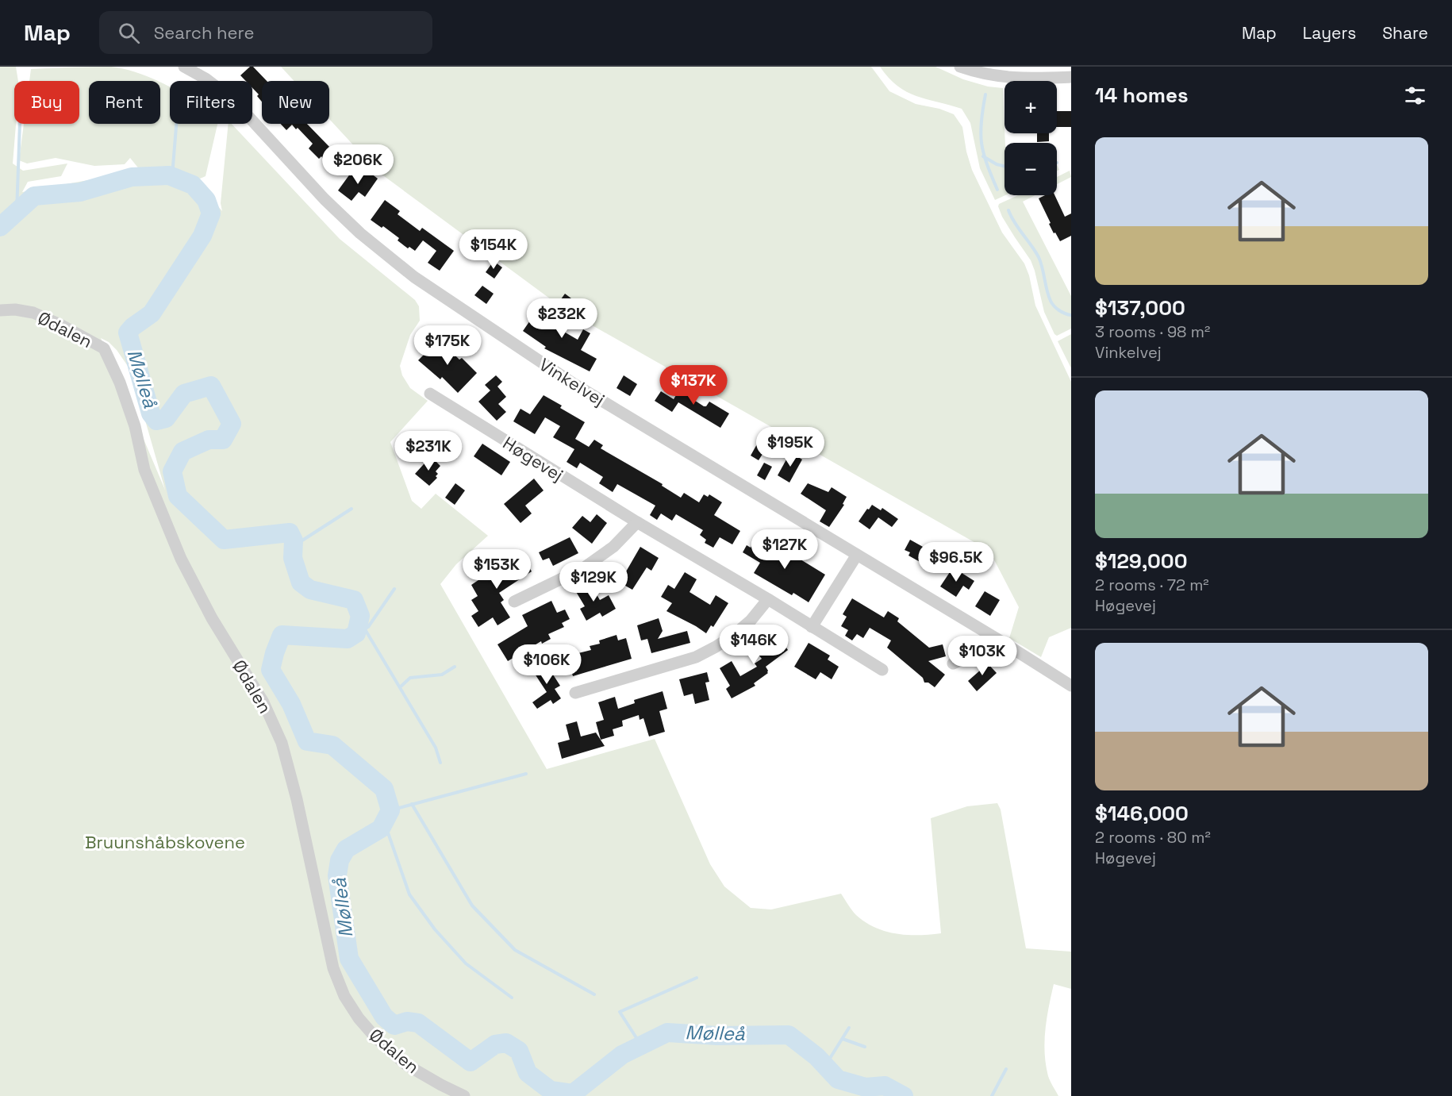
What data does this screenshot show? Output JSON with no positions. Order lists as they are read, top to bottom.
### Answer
{
  "streets": {
    "street": ["Ødalen", "Vinkelvej", "Høgevej"]
  },
  "water": ["Mølleå"],
  "parks": ["Bruunshåbskovene"],
  "page": {
    "header": "Map",
    "search": "Search here",
    "nav": ["Map", "Layers", "Share"],
    "heading": "14 homes",
    "map_buttons": ["+", "−"],
    "chip": [
      "Buy",
      "Rent",
      "Filters",
      "New"
    ],
    "list": [
      {
        "name": "$137,000",
        "note": "3 rooms · 98 m² · Vinkelvej"
      },
      {
        "name": "$129,000",
        "note": "2 rooms · 72 m² · Høgevej"
      },
      {
        "name": "$146,000",
        "note": "2 rooms · 80 m² · Høgevej"
      }
    ],
    "price": [
      "$206K",
      "$154K",
      "$232K",
      "$175K",
      "$137K",
      "$195K",
      "$231K",
      "$127K",
      "$96.5K",
      "$153K",
      "$129K",
      "$146K",
      "$103K",
      "$106K"
    ]
  }
}
